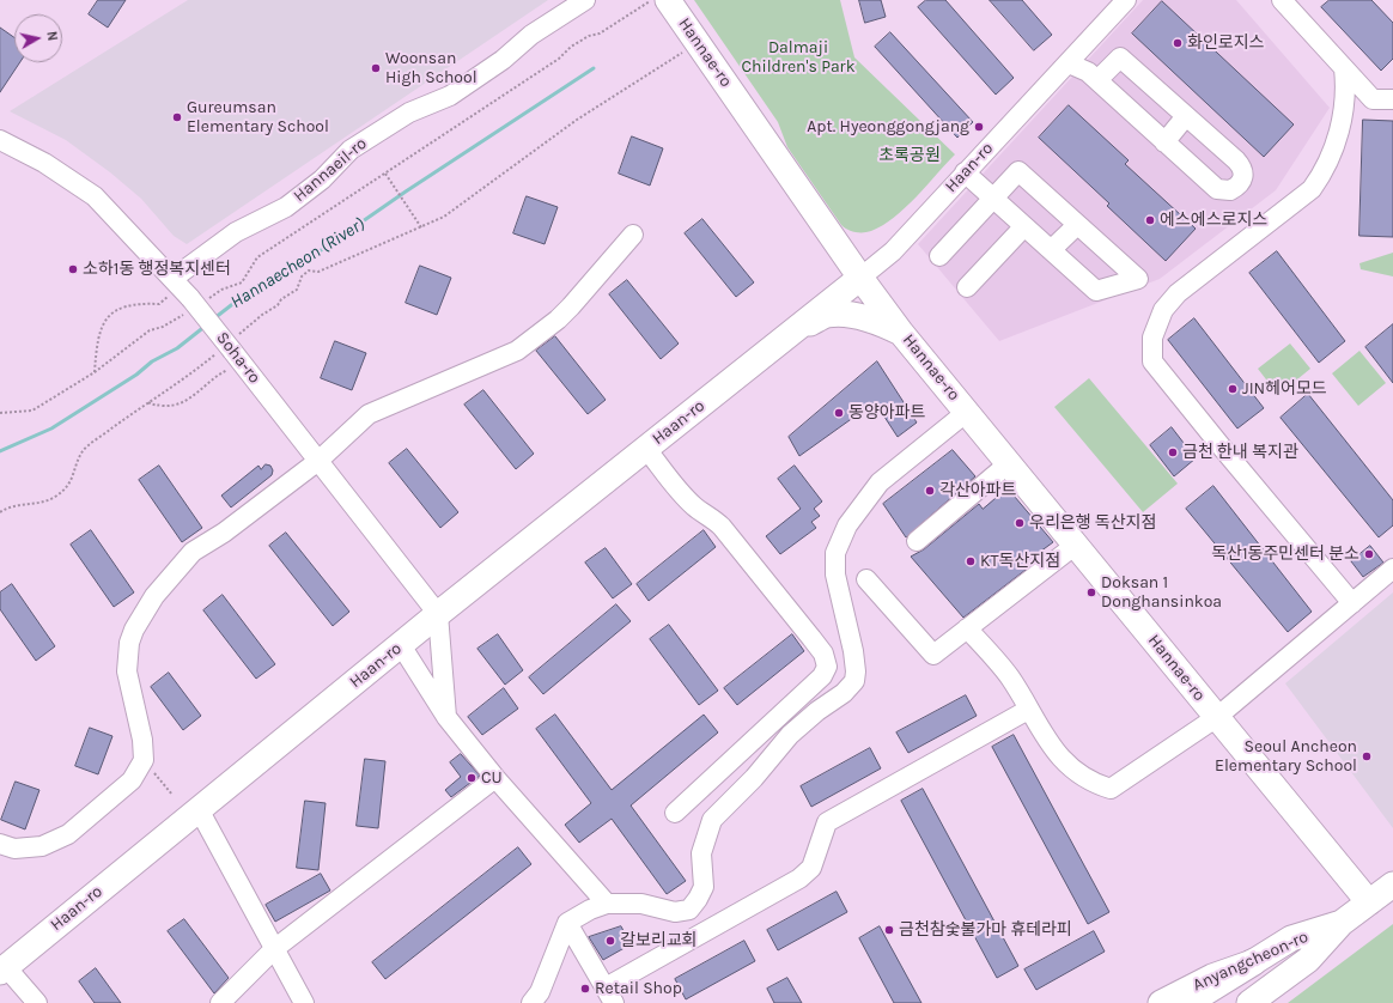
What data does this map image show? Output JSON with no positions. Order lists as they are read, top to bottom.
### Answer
{
  "streets": {
    "main road": ["Hannae-ro", "Haan-ro", "Anyangcheon-ro"],
    "street": ["Hannaeil-ro", "Soha-ro"]
  },
  "crossings": [
    ["Hannae-ro", "Haan-ro"],
    ["Hannae-ro", "Anyangcheon-ro"],
    ["Haan-ro", "Soha-ro"],
    ["Hannaeil-ro", "Soha-ro"]
  ],
  "water": ["Hannaecheon (River)"],
  "parks": ["Dalmaji Children's Park", "초록공원"],
  "places": [
    "화인로지스",
    "Woonsan High School",
    "Gureumsan Elementary School",
    "Apt. Hyeonggongjang",
    "에스에스로지스",
    "소하1동 행정복지센터",
    "JIN헤어모드",
    "동양아파트",
    "금천 한내 복지관",
    "각산아파트",
    "우리은행 독산지점",
    "독산1동주민센터 분소",
    "KT독산지점",
    "Doksan 1 Donghansinkoa",
    "Seoul Ancheon Elementary School",
    "CU",
    "금천참숯불가마 휴테라피",
    "갈보리교회",
    "Retail Shop"
  ],
  "north": "right"
}
